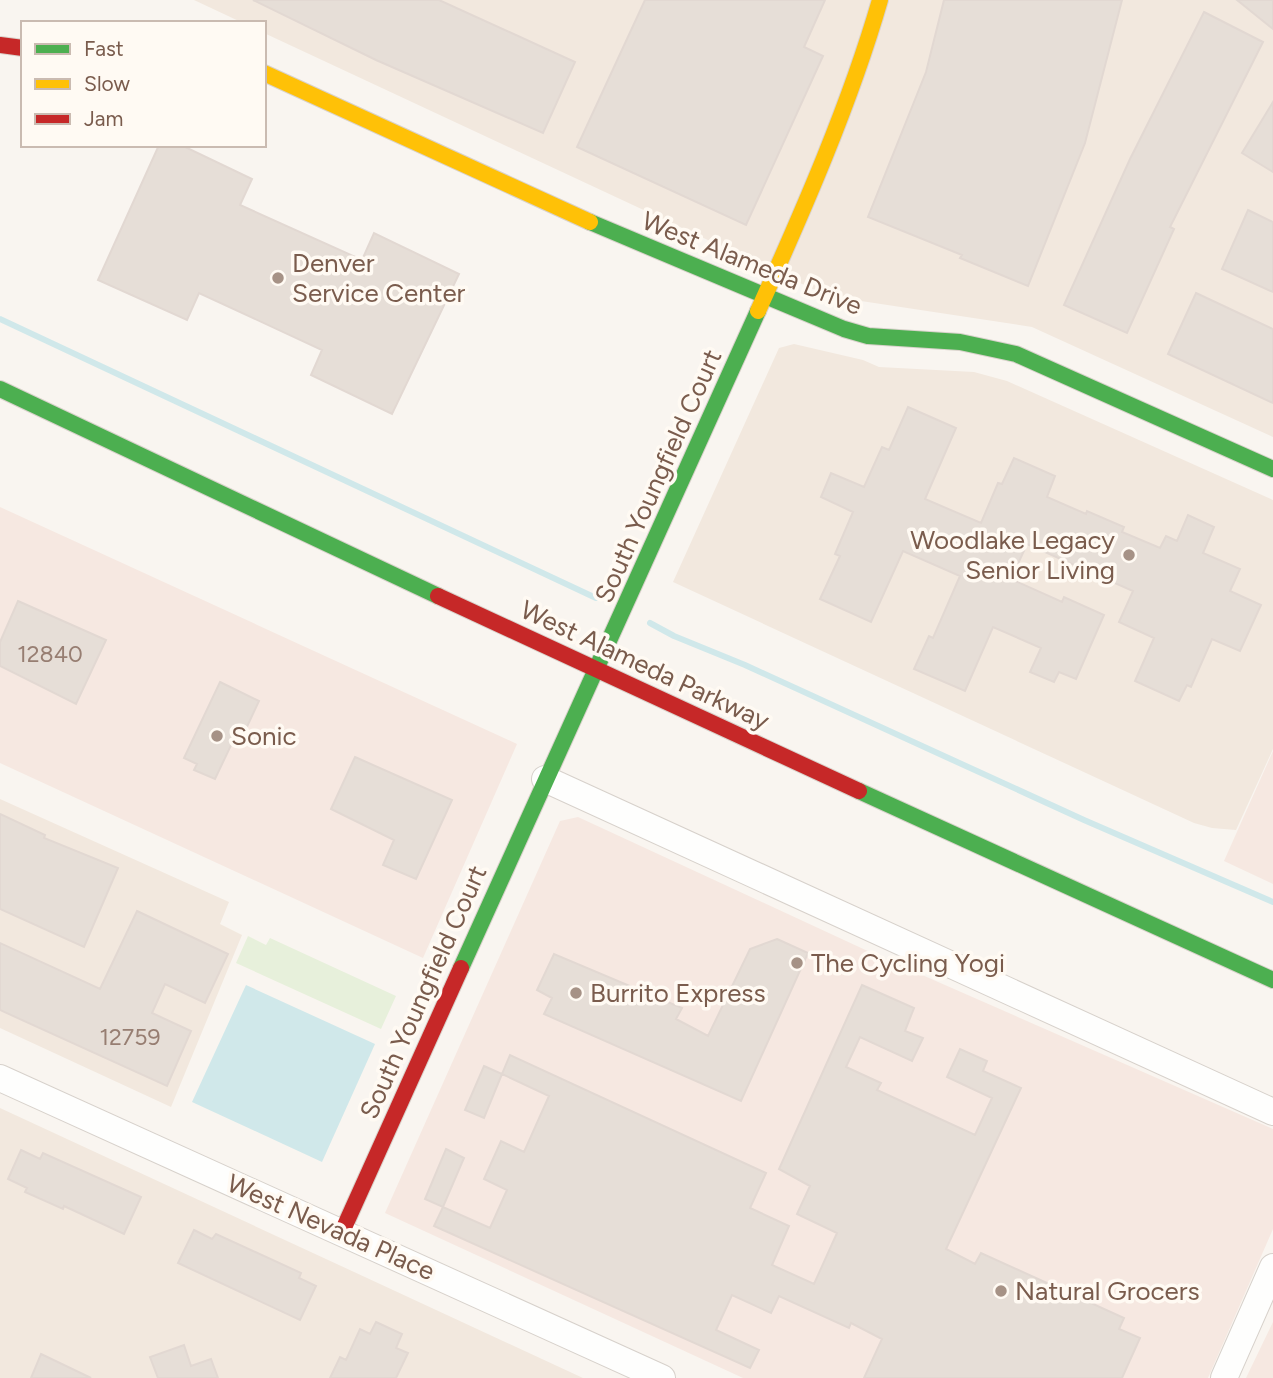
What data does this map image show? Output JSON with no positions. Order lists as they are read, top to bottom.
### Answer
{
  "streets": {
    "street": [
      "West Alameda Drive",
      "South Youngfield Court",
      "West Alameda Parkway",
      "West Nevada Place"
    ]
  },
  "crossings": [
    ["West Alameda Drive", "South Youngfield Court"],
    ["South Youngfield Court", "West Alameda Parkway"],
    ["South Youngfield Court", "West Nevada Place"]
  ],
  "places": [
    "Denver Service Center",
    "Woodlake Legacy Senior Living",
    "Sonic",
    "The Cycling Yogi",
    "Burrito Express",
    "Natural Grocers"
  ],
  "house_numbers": ["12840", "12759"],
  "legend": ["Fast", "Slow", "Jam"]
}
